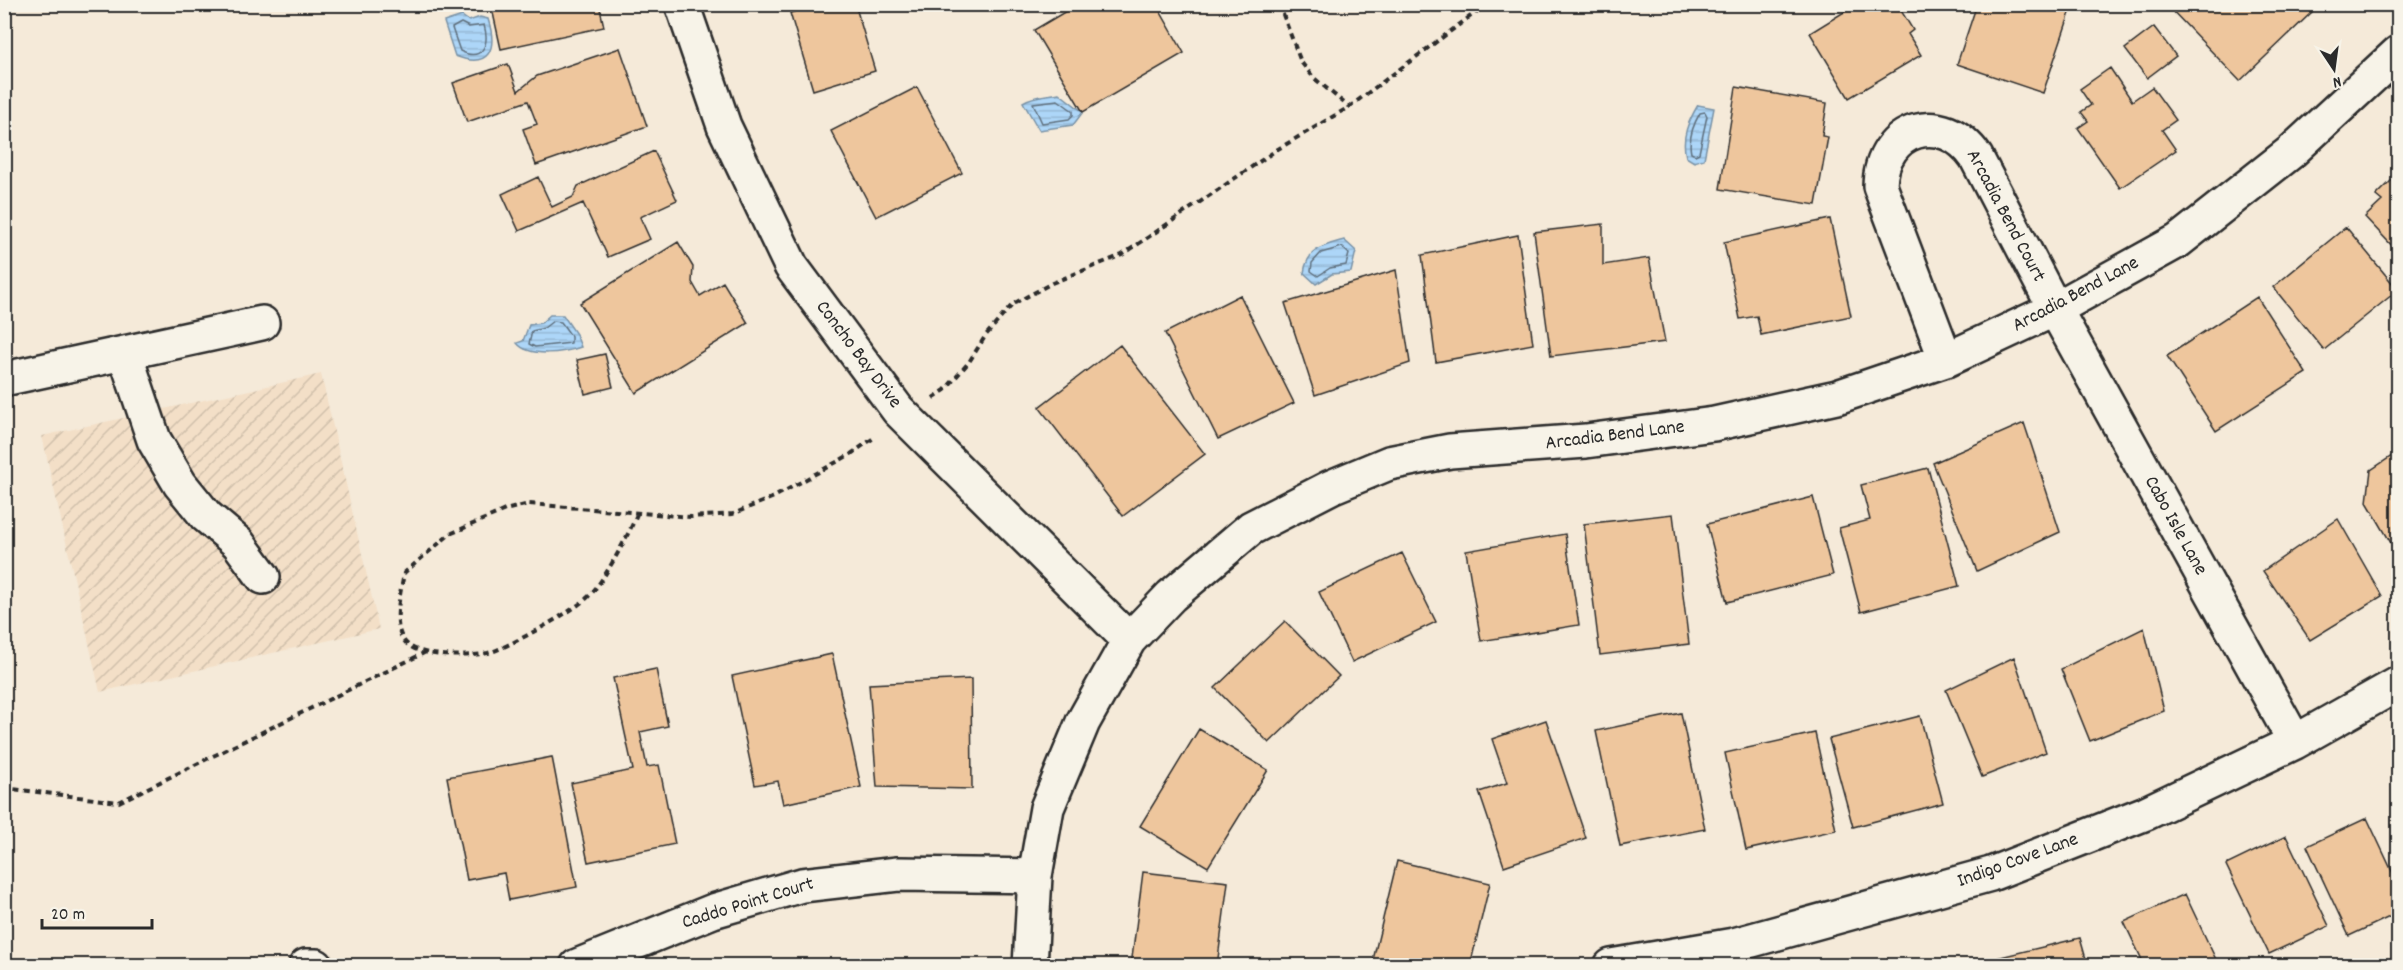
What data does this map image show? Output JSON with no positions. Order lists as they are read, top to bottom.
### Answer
{
  "streets": {
    "street": [
      "Arcadia Bend Court",
      "Arcadia Bend Lane",
      "Concho Bay Drive",
      "Cabo Isle Lane",
      "Indigo Cove Lane",
      "Caddo Point Court"
    ]
  },
  "crossings": [
    ["Arcadia Bend Court", "Arcadia Bend Lane"],
    ["Arcadia Bend Court", "Cabo Isle Lane"],
    ["Arcadia Bend Lane", "Concho Bay Drive"],
    ["Arcadia Bend Lane", "Cabo Isle Lane"],
    ["Arcadia Bend Lane", "Caddo Point Court"],
    ["Cabo Isle Lane", "Indigo Cove Lane"]
  ],
  "scale_bar": "20 m",
  "north": "bottom"
}
